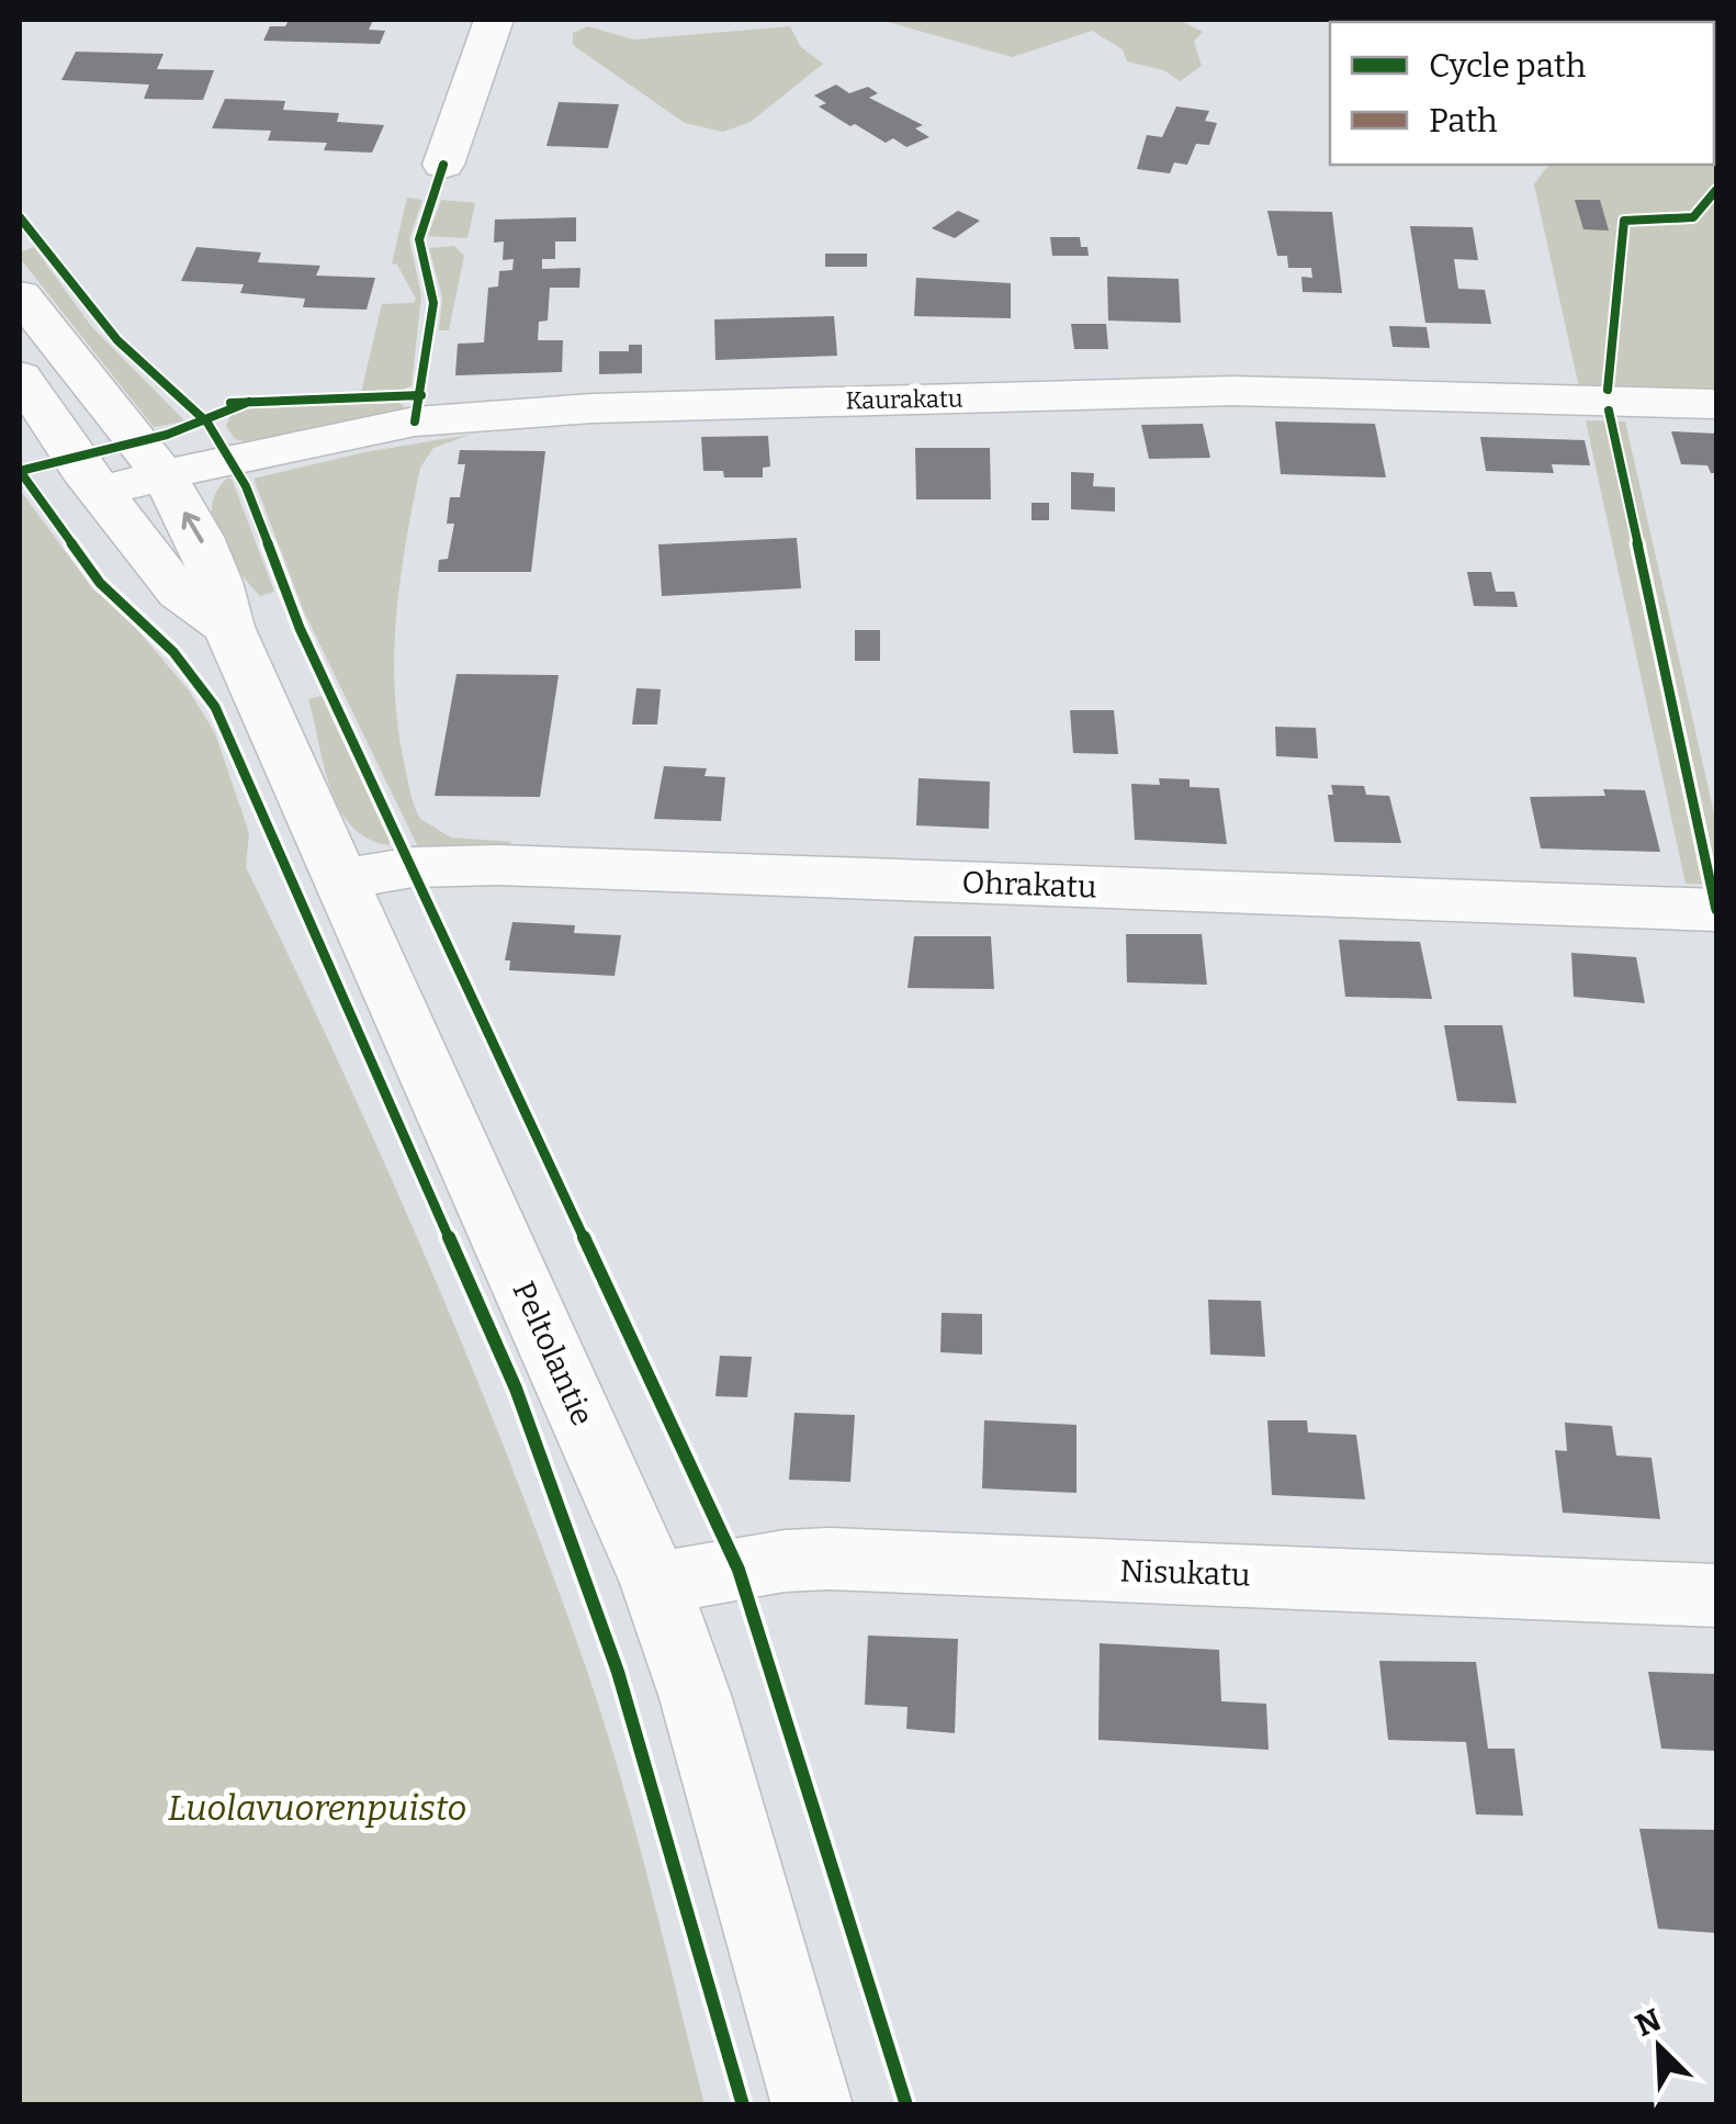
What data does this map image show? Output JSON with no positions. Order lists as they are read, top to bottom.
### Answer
{
  "streets": {
    "street": [
      "Kaurakatu",
      "Ohrakatu",
      "Peltolantie",
      "Nisukatu"
    ]
  },
  "crossings": [
    ["Kaurakatu", "Peltolantie"],
    ["Ohrakatu", "Peltolantie"],
    ["Peltolantie", "Nisukatu"]
  ],
  "parks": ["Luolavuorenpuisto"],
  "legend": ["Cycle path", "Path"],
  "north": "top left"
}
